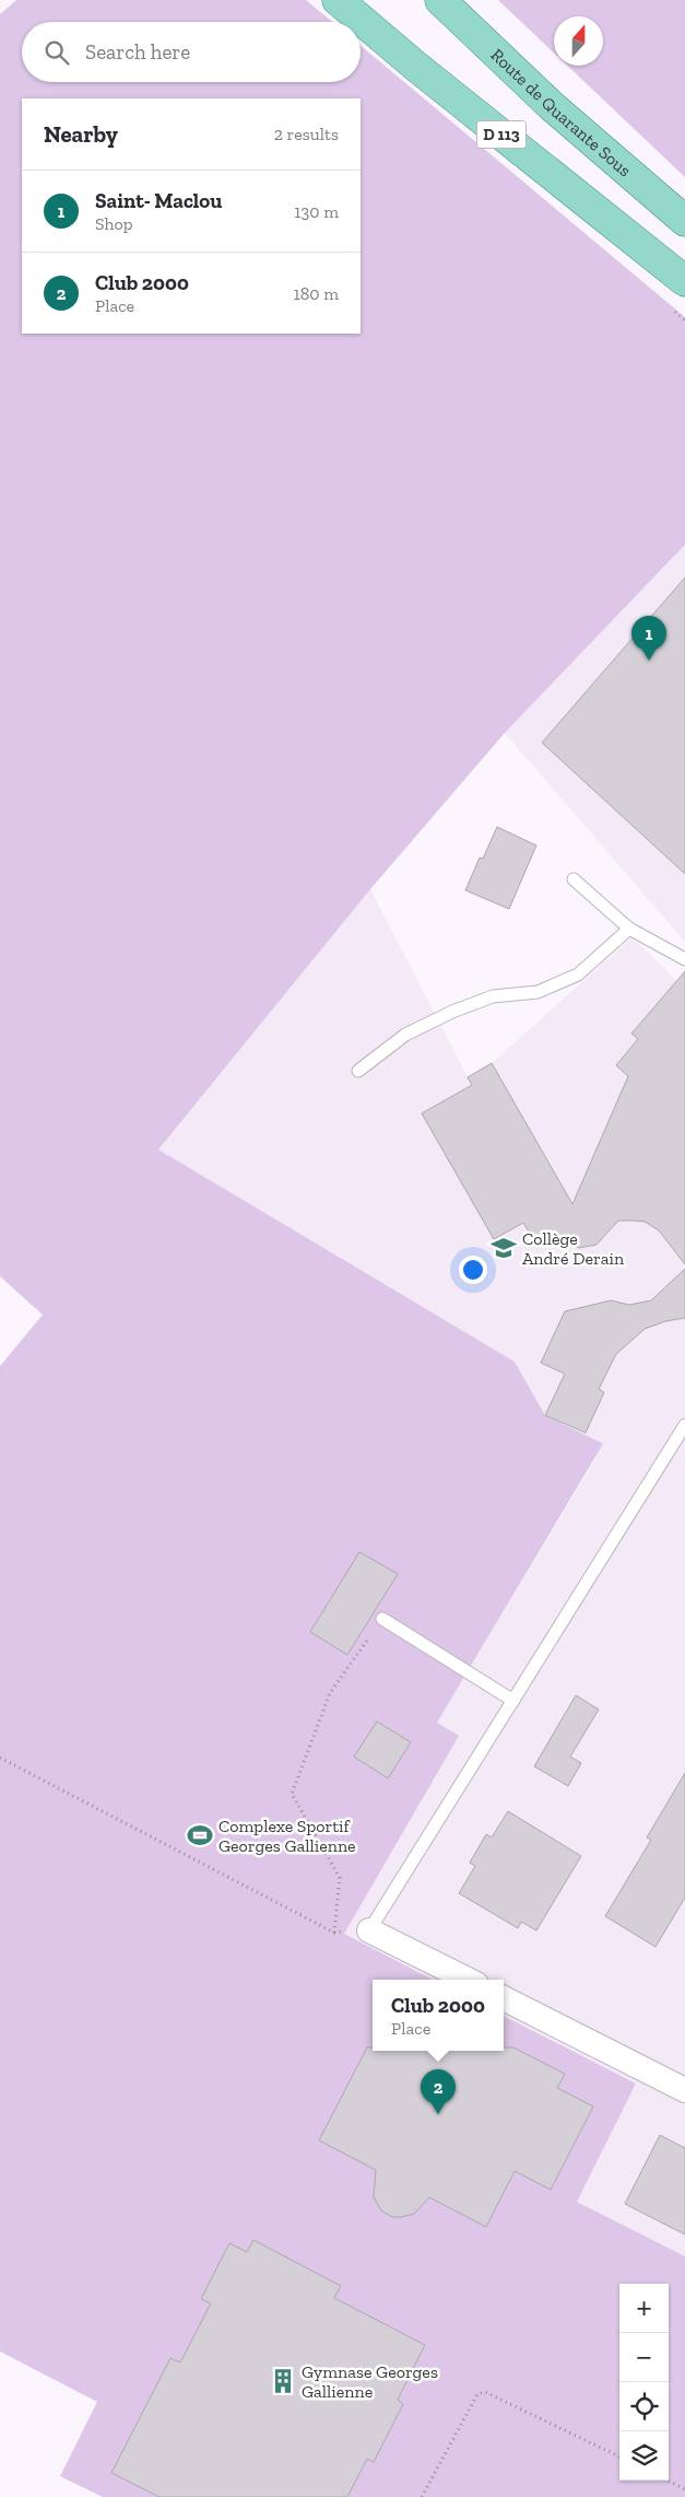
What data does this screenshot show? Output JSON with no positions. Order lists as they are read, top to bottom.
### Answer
{
  "streets": {
    "main road": ["Route de Quarante Sous", "D 113"]
  },
  "places": {
    "school or university": ["Collège André Derain"],
    "sports": ["Complexe Sportif Georges Gallienne"],
    "building": ["Gymnase Georges Gallienne"]
  },
  "north": "top",
  "page": {
    "search": "Search here",
    "heading": ["Nearby", "2 results"],
    "list": [
      {
        "mark": "1",
        "name": "Saint- Maclou",
        "note": "Shop",
        "value": "130 m"
      },
      {
        "mark": "2",
        "name": "Club 2000",
        "note": "Place",
        "value": "180 m"
      }
    ],
    "pins": ["1", "2"],
    "popup": ["Club 2000", "Place"],
    "map_buttons": ["+", "−"]
  }
}
